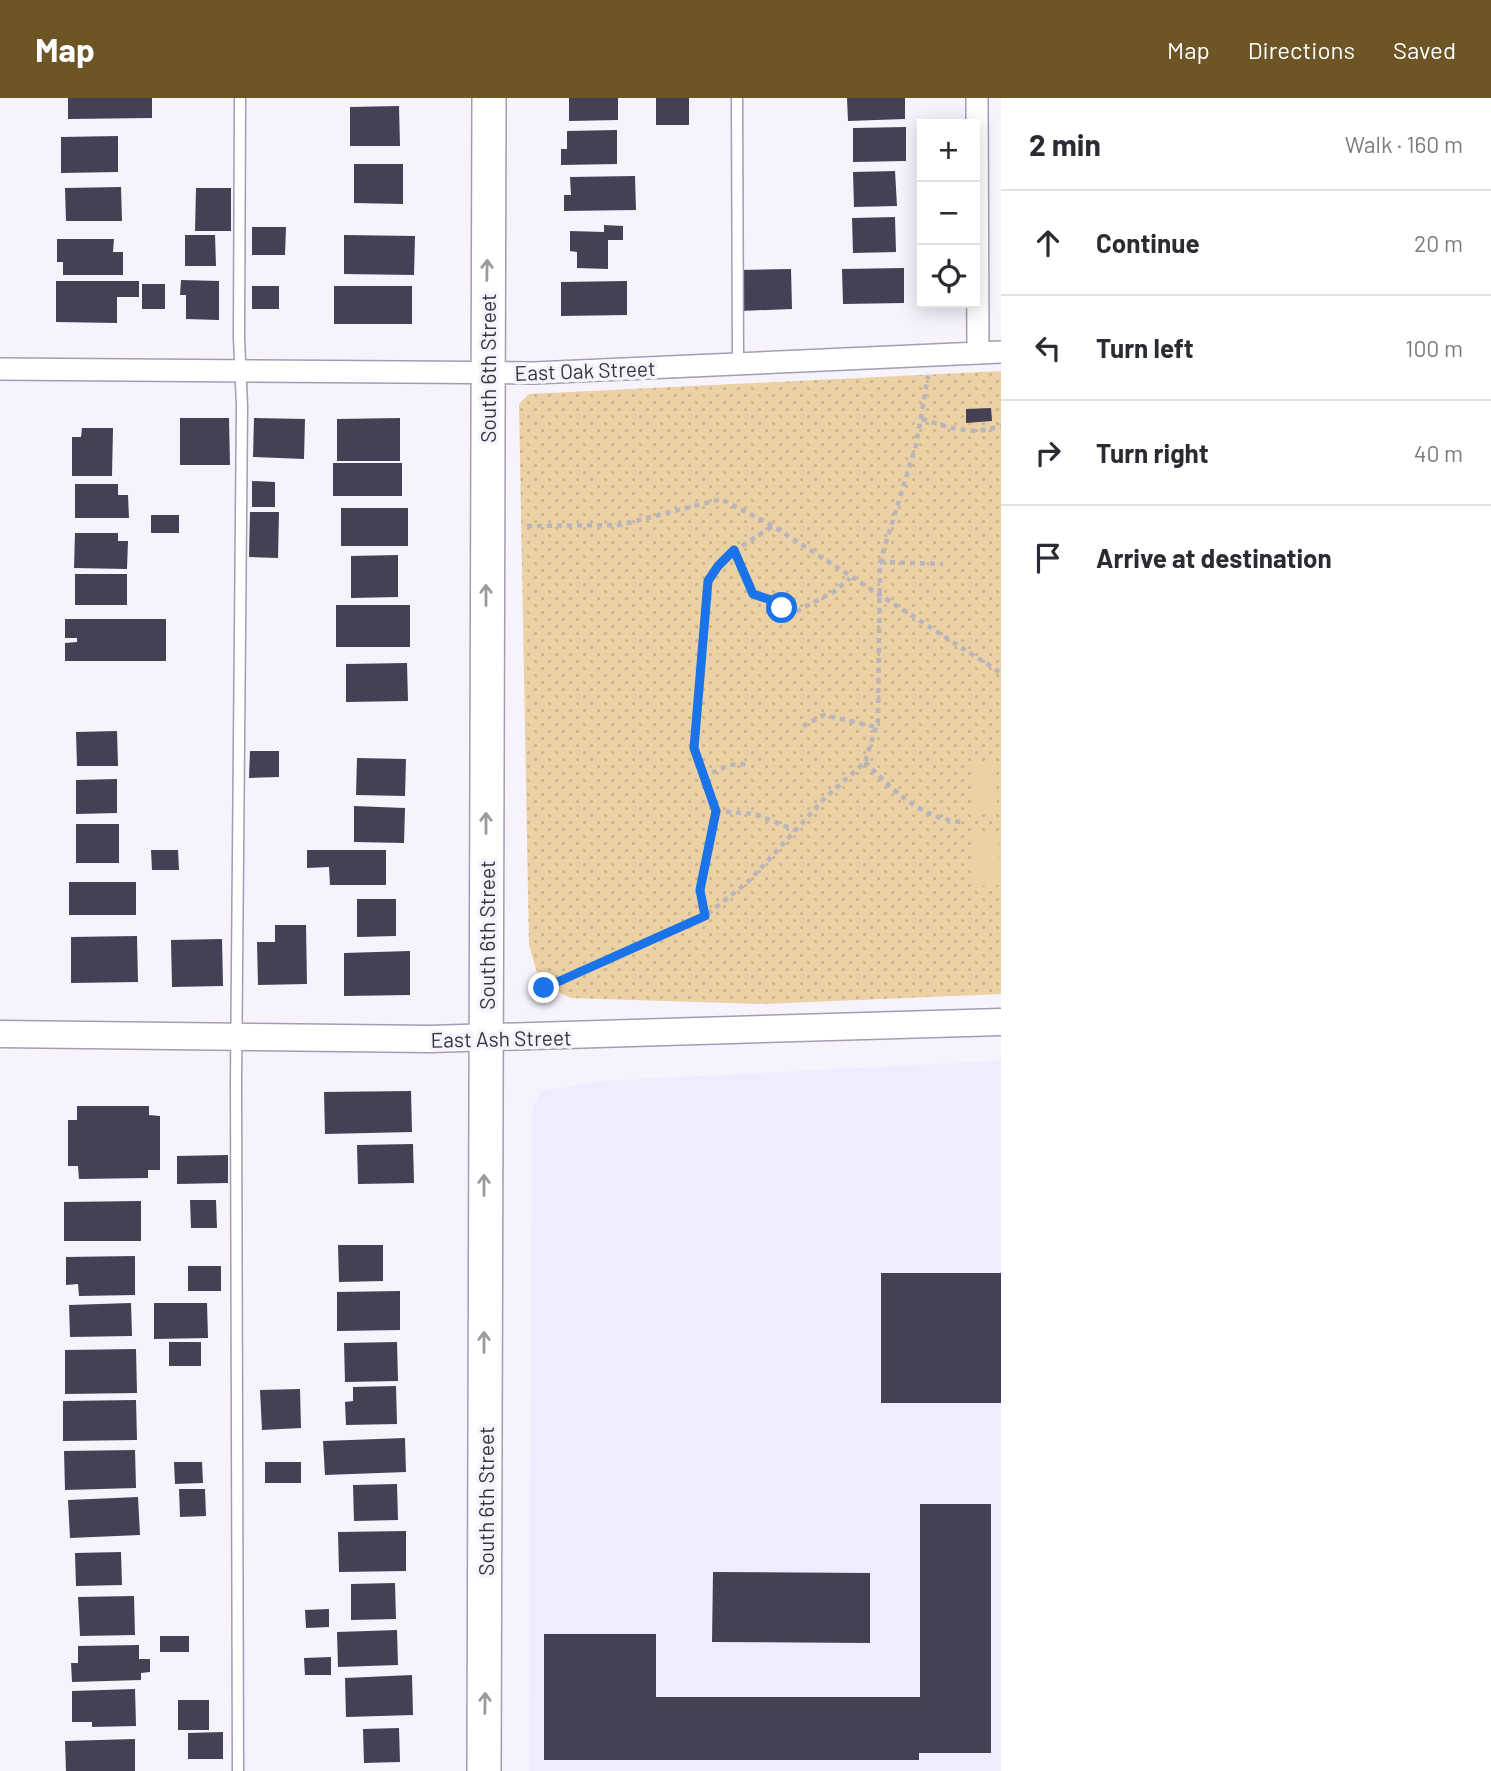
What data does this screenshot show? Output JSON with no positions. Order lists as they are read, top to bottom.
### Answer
{
  "streets": {
    "main road": ["South 6th Street"],
    "street": ["East Oak Street", "East Ash Street"]
  },
  "crossings": [
    ["South 6th Street", "East Oak Street"],
    ["South 6th Street", "East Ash Street"]
  ],
  "one_way": ["South 6th Street"],
  "page": {
    "header": "Map",
    "nav": ["Map", "Directions", "Saved"],
    "heading": ["2 min", "Walk · 160 m"],
    "map_buttons": ["+", "−"],
    "list": [
      ["Continue", "20 m"],
      ["Turn left", "100 m"],
      ["Turn right", "40 m"],
      "Arrive at destination"
    ]
  }
}
